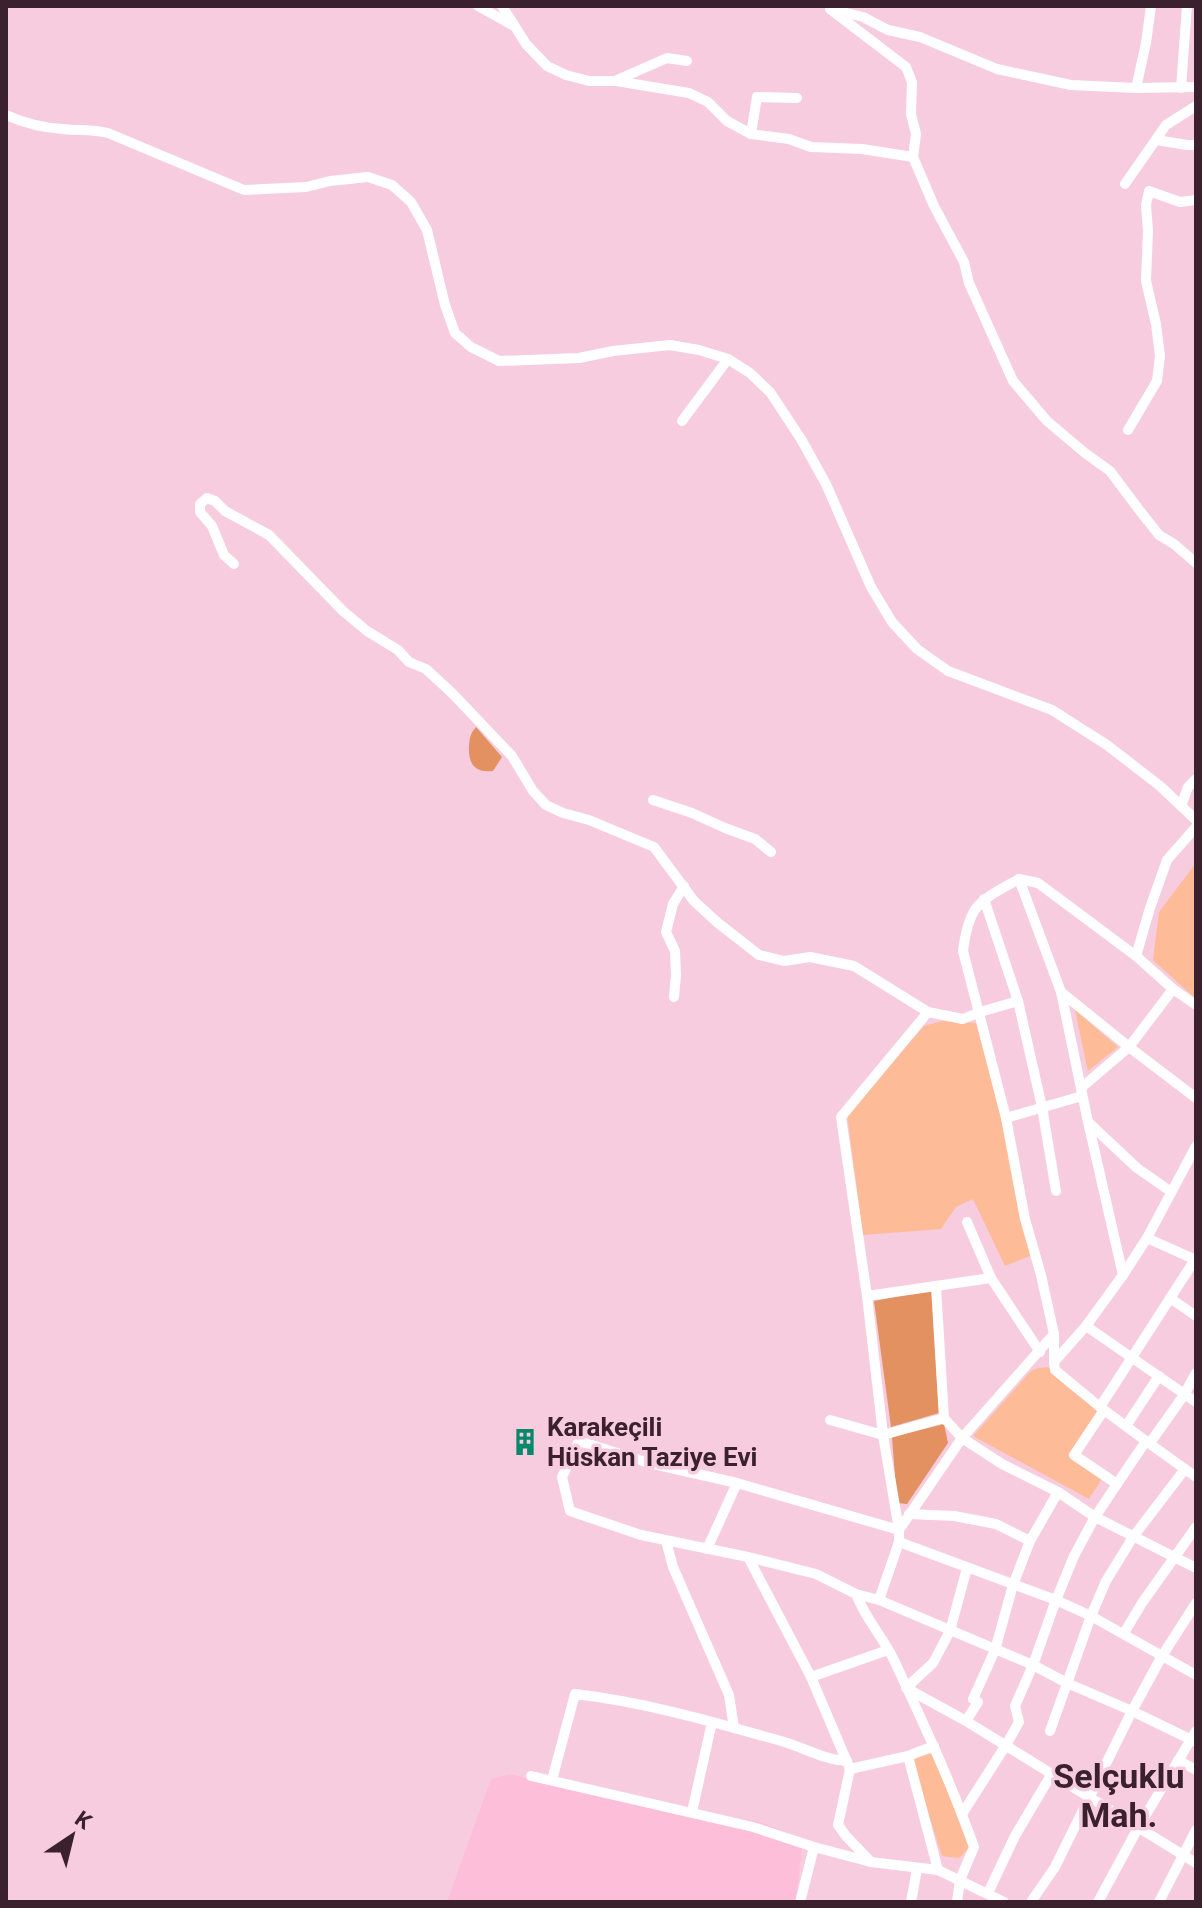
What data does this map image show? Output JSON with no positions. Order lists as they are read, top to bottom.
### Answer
{
  "districts": ["Selçuklu Mah."],
  "places": {
    "building": ["Karakeçili Hüskan Taziye Evi"]
  },
  "north": "top right"
}
